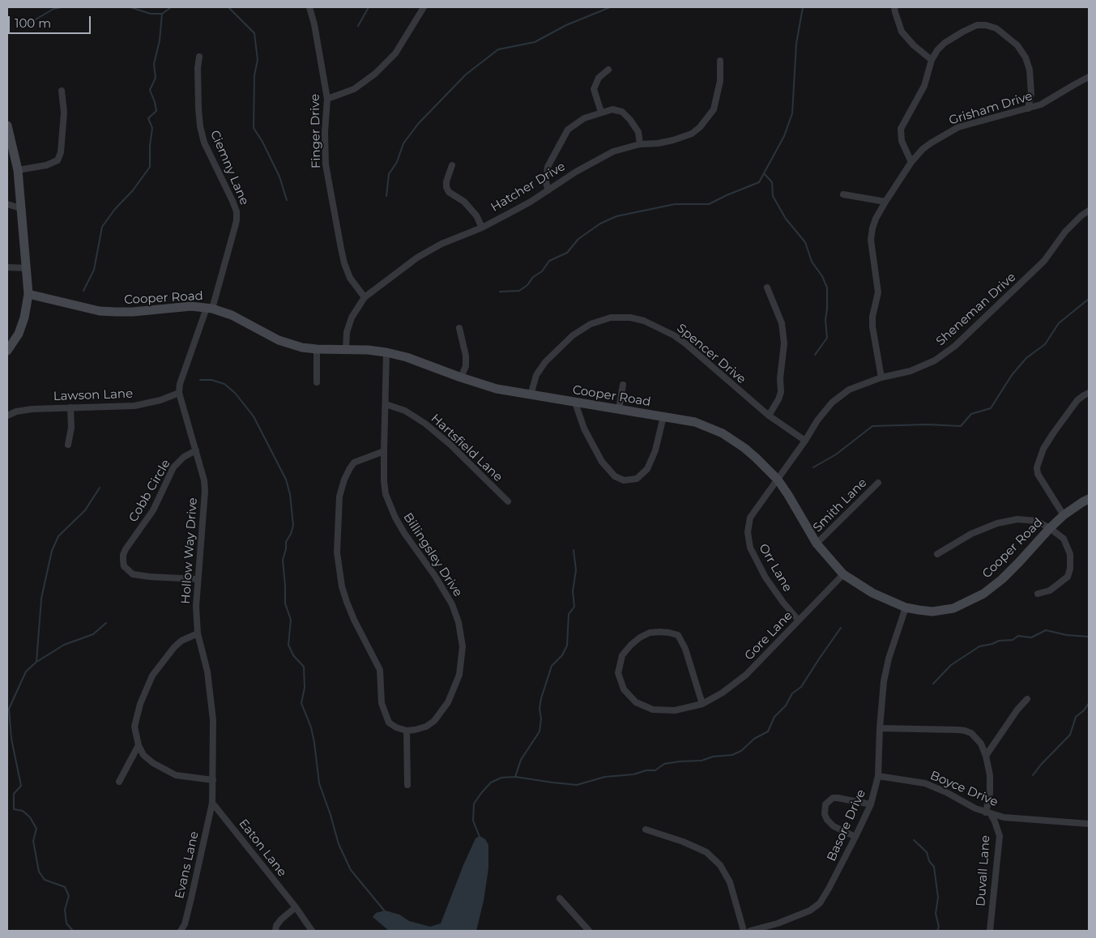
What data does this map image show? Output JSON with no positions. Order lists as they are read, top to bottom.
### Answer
{
  "streets": {
    "street": [
      "Grisham Drive",
      "Finger Drive",
      "Ciemny Lane",
      "Hatcher Drive",
      "Cooper Road",
      "Sheneman Drive",
      "Spencer Drive",
      "Lawson Lane",
      "Hartsfield Lane",
      "Cobb Circle",
      "Smith Lane",
      "Hollow Way Drive",
      "Billingsley Drive",
      "Orr Lane",
      "Gore Lane",
      "Boyce Drive",
      "Basore Drive",
      "Eaton Lane",
      "Evans Lane",
      "Duvall Lane"
    ]
  },
  "crossings": [
    ["Grisham Drive", "Sheneman Drive"],
    ["Finger Drive", "Hatcher Drive"],
    ["Ciemny Lane", "Cooper Road"],
    ["Ciemny Lane", "Hollow Way Drive"],
    ["Hatcher Drive", "Cooper Road"],
    ["Cooper Road", "Sheneman Drive"],
    ["Cooper Road", "Spencer Drive"],
    ["Cooper Road", "Smith Lane"],
    ["Cooper Road", "Hollow Way Drive"],
    ["Cooper Road", "Billingsley Drive"],
    ["Cooper Road", "Orr Lane"],
    ["Cooper Road", "Gore Lane"],
    ["Cooper Road", "Basore Drive"],
    ["Sheneman Drive", "Spencer Drive"],
    ["Sheneman Drive", "Orr Lane"],
    ["Lawson Lane", "Hollow Way Drive"],
    ["Hartsfield Lane", "Billingsley Drive"],
    ["Cobb Circle", "Hollow Way Drive"],
    ["Hollow Way Drive", "Eaton Lane"],
    ["Hollow Way Drive", "Evans Lane"],
    ["Orr Lane", "Gore Lane"],
    ["Boyce Drive", "Basore Drive"],
    ["Boyce Drive", "Duvall Lane"],
    ["Eaton Lane", "Evans Lane"]
  ],
  "scale_bar": "100 m"
}
